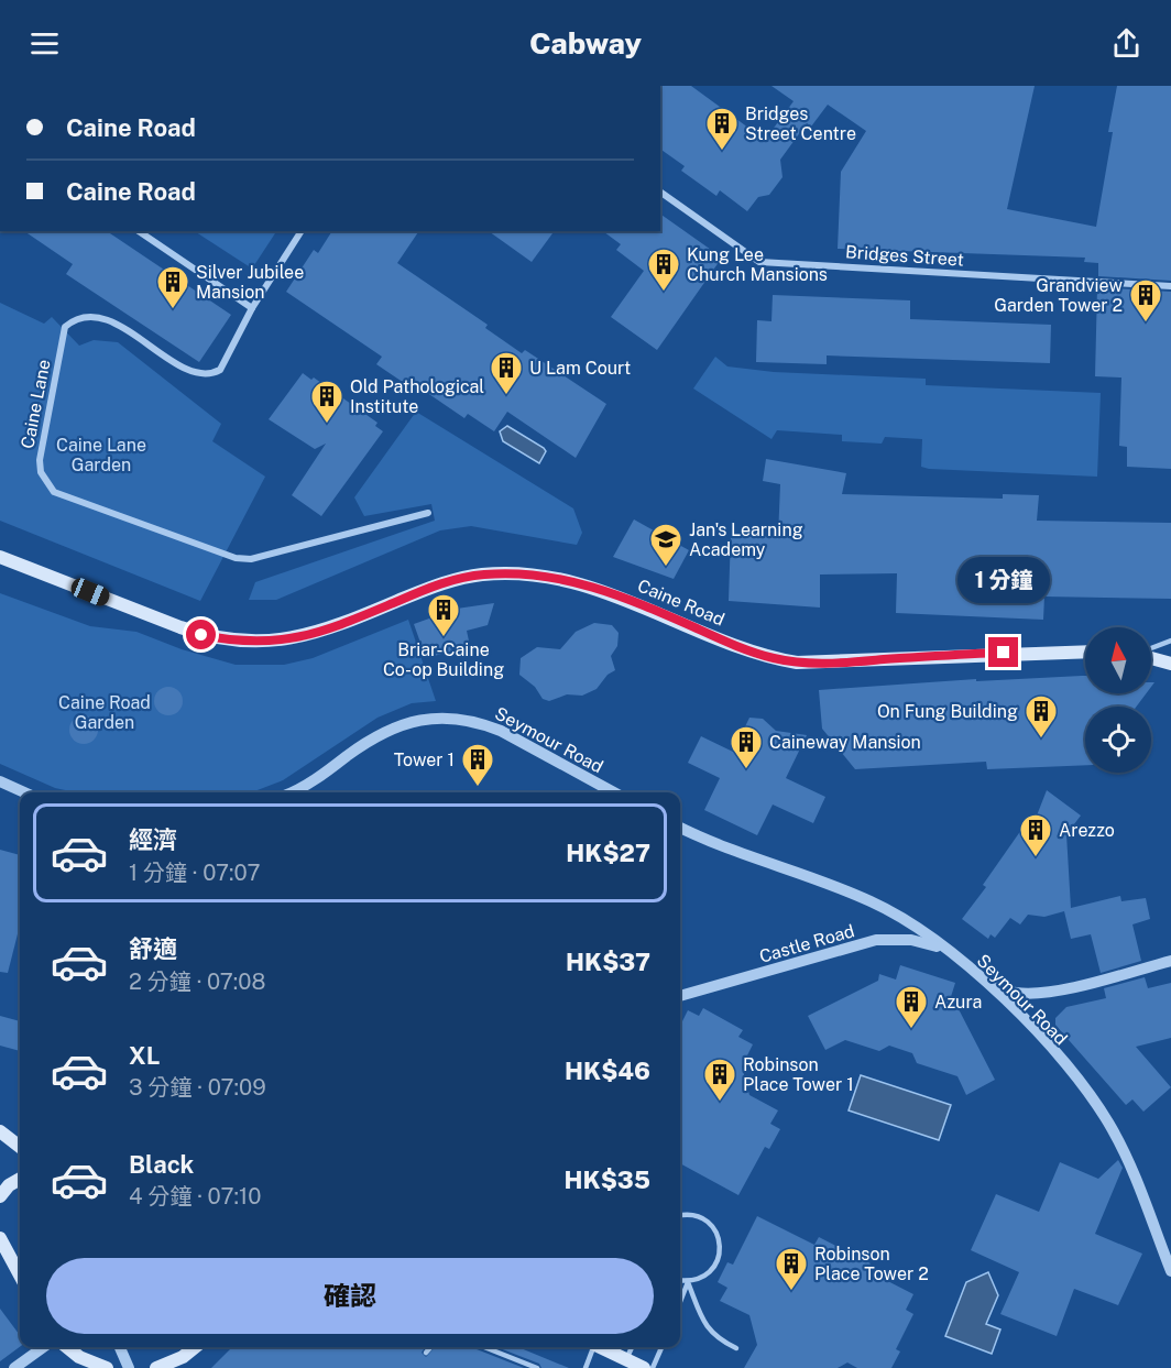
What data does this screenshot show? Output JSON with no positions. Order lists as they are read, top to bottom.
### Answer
{
  "streets": {
    "main road": ["Caine Road"],
    "street": [
      "Bridges Street",
      "Caine Lane",
      "Seymour Road",
      "Castle Road"
    ]
  },
  "crossings": [
    ["Seymour Road", "Castle Road"]
  ],
  "parks": ["Caine Lane Garden", "Caine Road Garden"],
  "places": {
    "building": [
      "Bridges Street Centre",
      "Kung Lee Church Mansions",
      "Silver Jubilee Mansion",
      "Grandview Garden Tower 2",
      "U Lam Court",
      "Old Pathological Institute",
      "Briar-Caine Co-op Building",
      "On Fung Building",
      "Caineway Mansion",
      "Tower 1",
      "Arezzo",
      "Azura",
      "Robinson Place Tower 1",
      "Robinson Place Tower 2"
    ],
    "school or university": ["Jan's Learning Academy"]
  },
  "north": "top",
  "page": {
    "header": "Cabway",
    "banner": ["Caine Road", "Caine Road"],
    "bubble": "1 分鐘",
    "list": [
      {
        "name": "經濟",
        "note": "1 分鐘 · 07:07",
        "value": "HK$27"
      },
      {
        "name": "舒適",
        "note": "2 分鐘 · 07:08",
        "value": "HK$37"
      },
      {
        "name": "XL",
        "note": "3 分鐘 · 07:09",
        "value": "HK$46"
      },
      {
        "name": "Black",
        "note": "4 分鐘 · 07:10",
        "value": "HK$35"
      }
    ],
    "buttons": "確認"
  }
}
